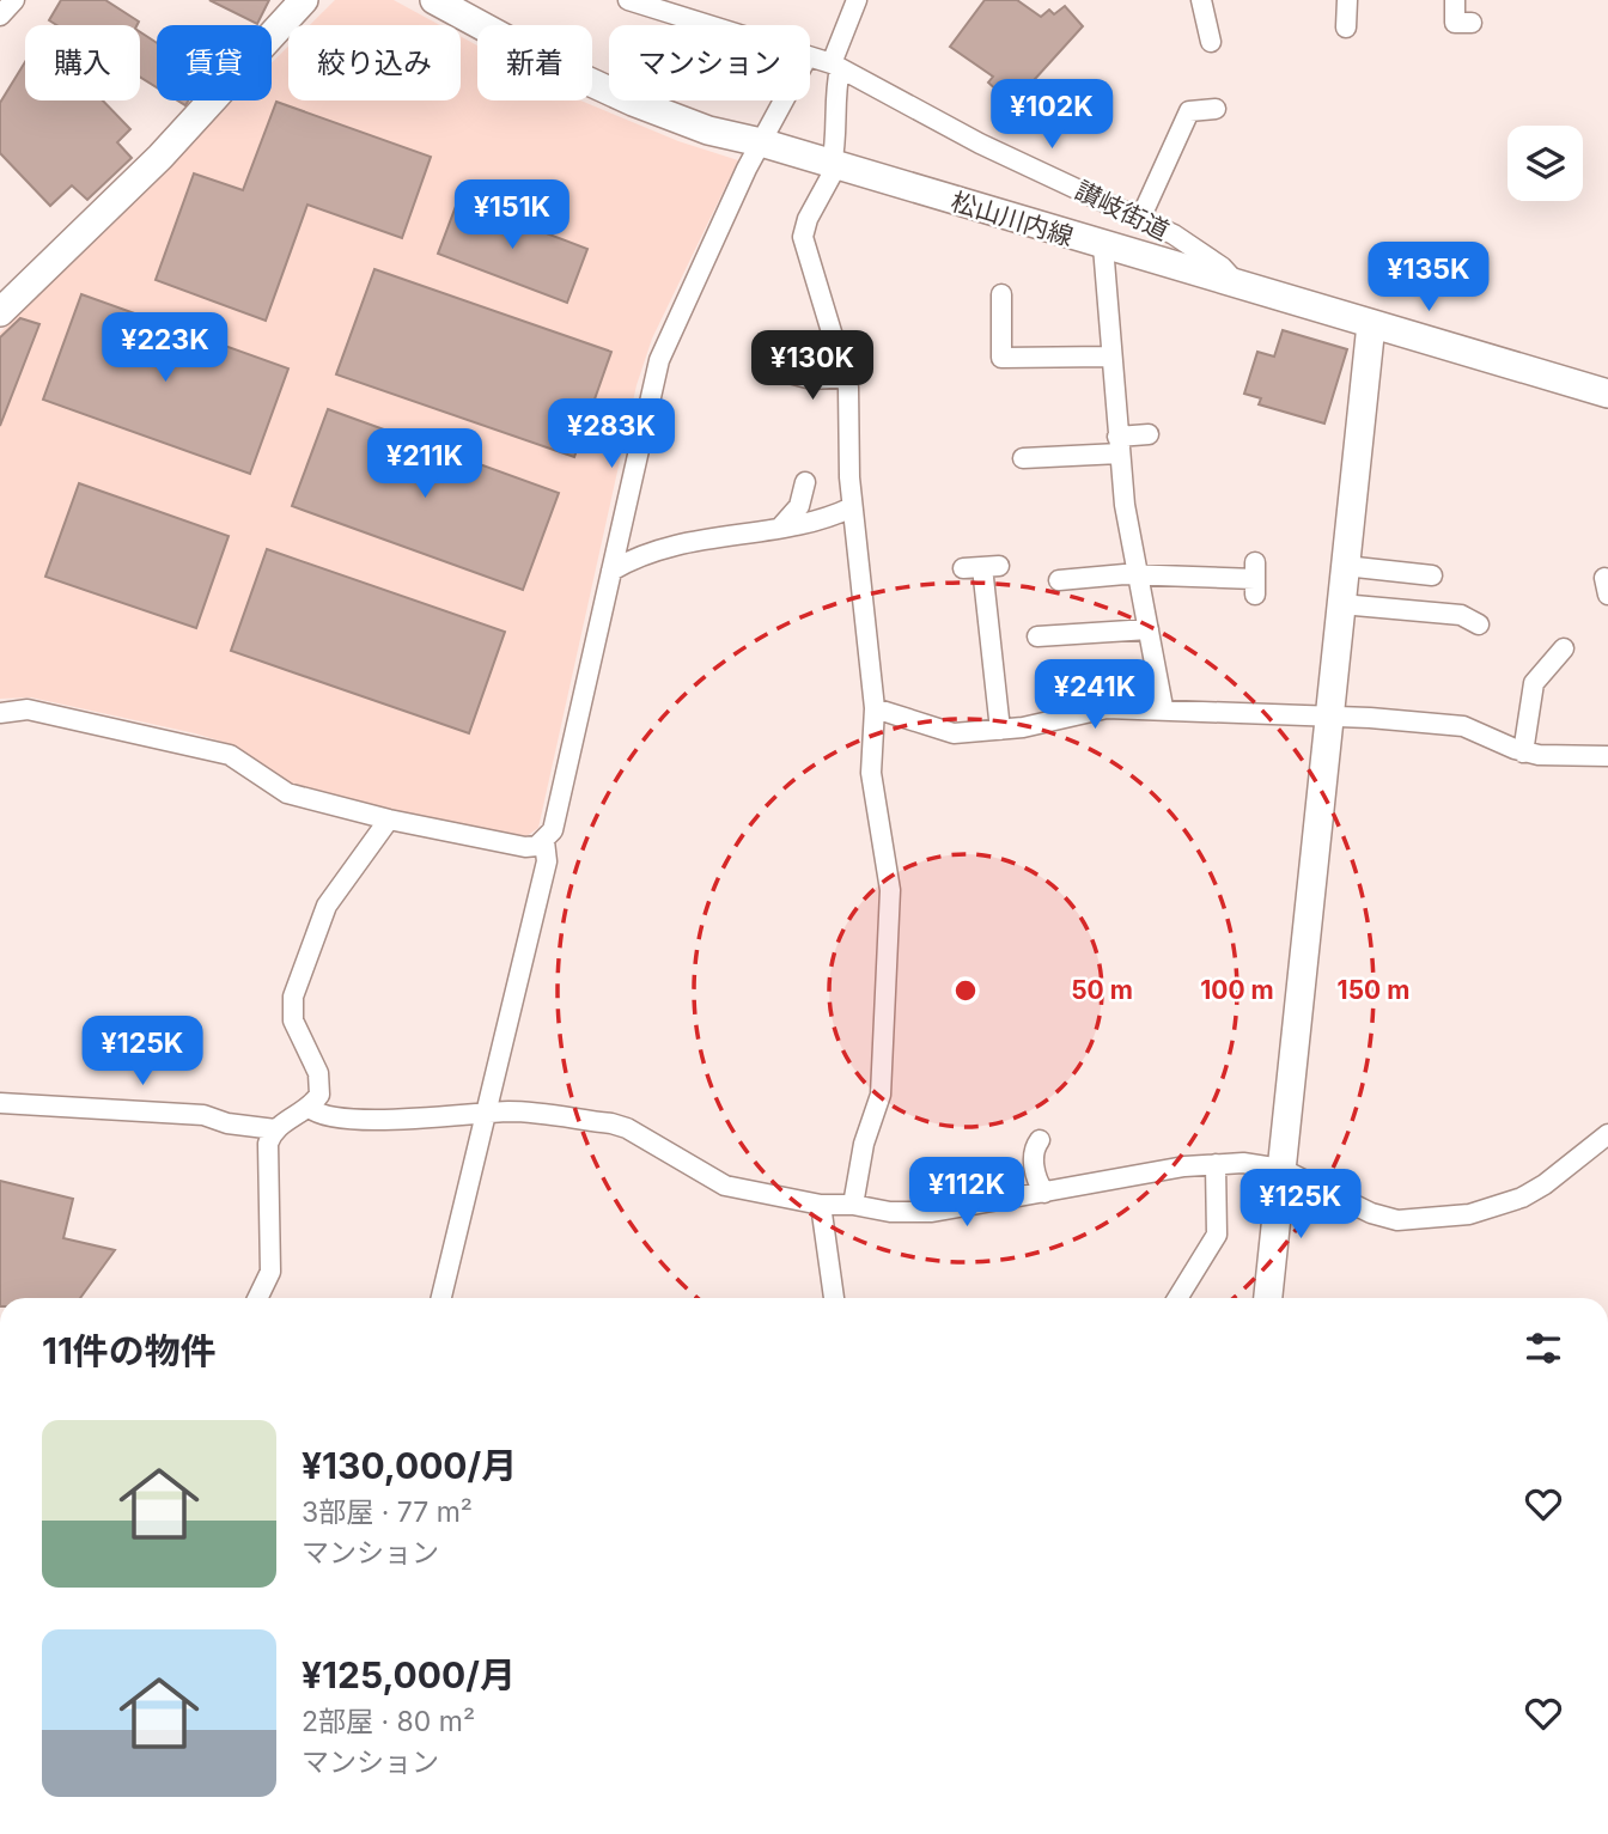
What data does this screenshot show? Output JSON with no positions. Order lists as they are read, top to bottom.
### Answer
{
  "streets": {
    "street": ["讃岐街道", "松山川内線"]
  },
  "crossings": [
    ["讃岐街道", "松山川内線"]
  ],
  "page": {
    "chip": [
      "購入",
      "賃貸",
      "絞り込み",
      "新着",
      "マンション"
    ],
    "price": [
      "¥102K",
      "¥151K",
      "¥135K",
      "¥223K",
      "¥130K",
      "¥283K",
      "¥211K",
      "¥241K",
      "¥125K",
      "¥112K",
      "¥125K"
    ],
    "heading": "11件の物件",
    "list": [
      {
        "name": "¥130,000/月",
        "note": "3部屋 · 77 m² · マンション"
      },
      {
        "name": "¥125,000/月",
        "note": "2部屋 · 80 m² · マンション"
      }
    ]
  },
  "rings": ["50 m", "100 m", "150 m"]
}
